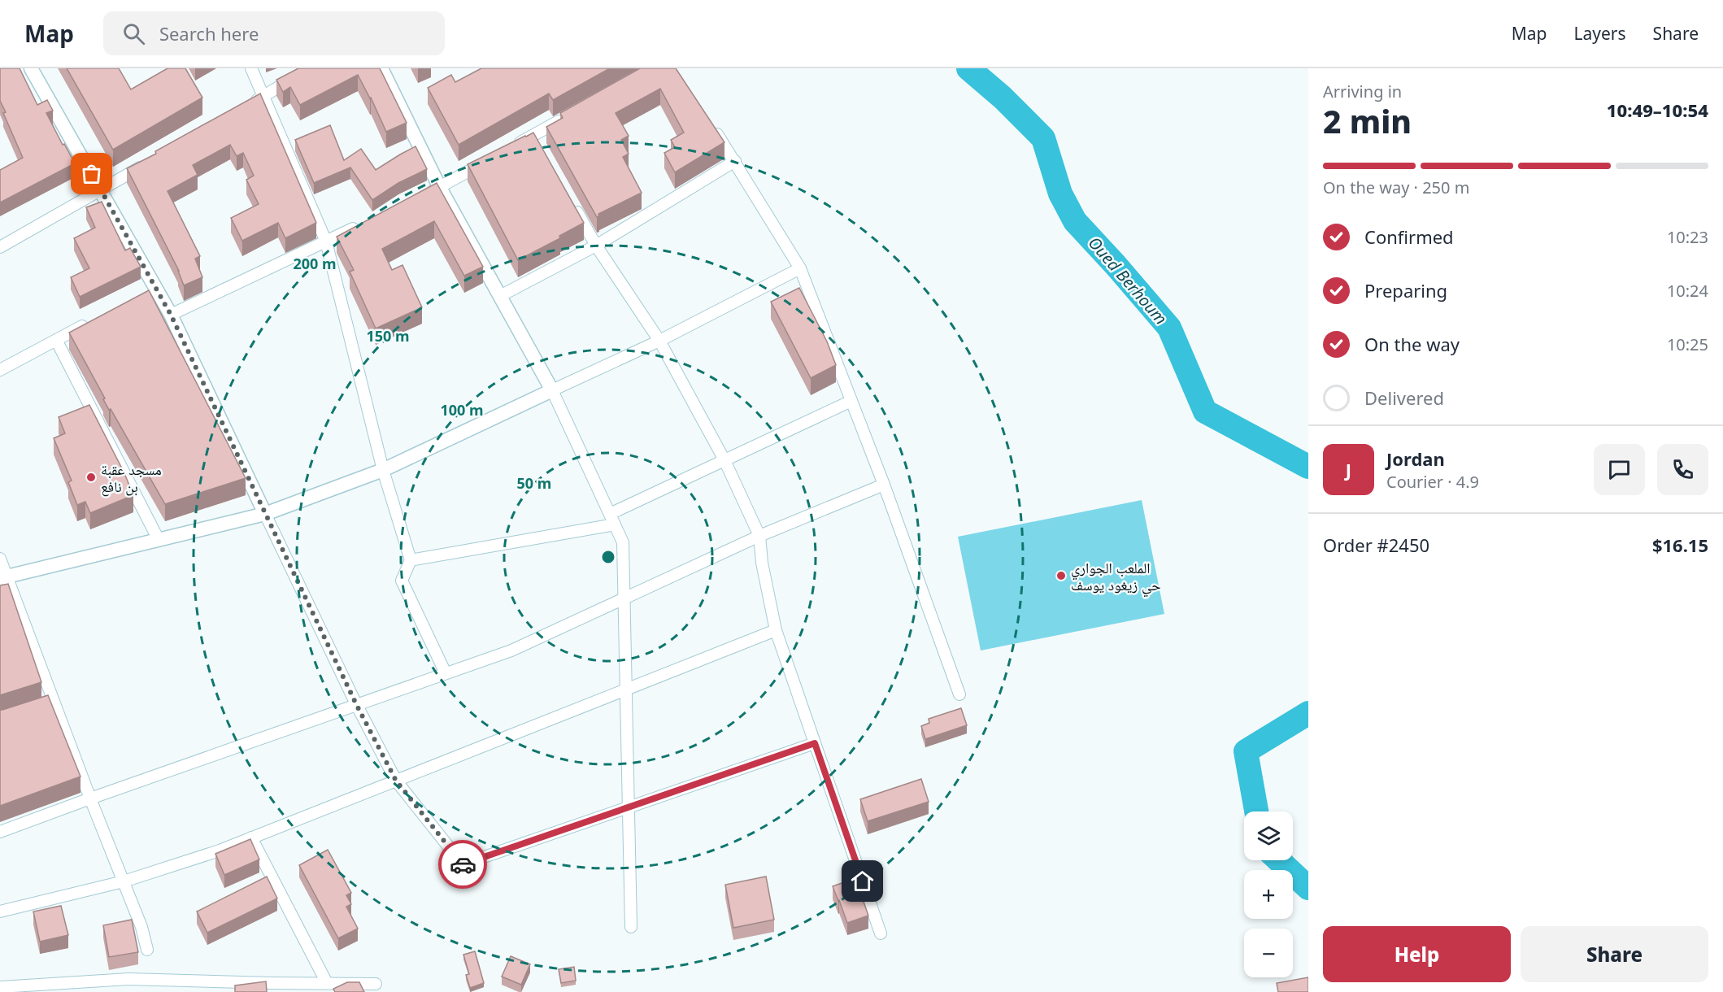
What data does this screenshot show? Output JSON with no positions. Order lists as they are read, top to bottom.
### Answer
{
  "water": ["Oued Berhoum"],
  "places": ["مسجد عقبة بن نافع", "الملعب الجواري حي زيغود يوسف"],
  "page": {
    "header": "Map",
    "search": "Search here",
    "nav": ["Map", "Layers", "Share"],
    "heading": ["2 min", "Arriving in", "10:49–10:54"],
    "panel": [
      "Jordan",
      "Courier · 4.9",
      "Order #2450",
      "$16.15"
    ],
    "bar": "On the way · 250 m",
    "list": [
      ["Confirmed", "10:23"],
      ["Preparing", "10:24"],
      ["On the way", "10:25"],
      "Delivered"
    ],
    "round": "J",
    "map_buttons": ["+", "−"],
    "buttons": ["Help", "Share"]
  },
  "rings": [
    "200 m",
    "150 m",
    "100 m",
    "50 m"
  ]
}
